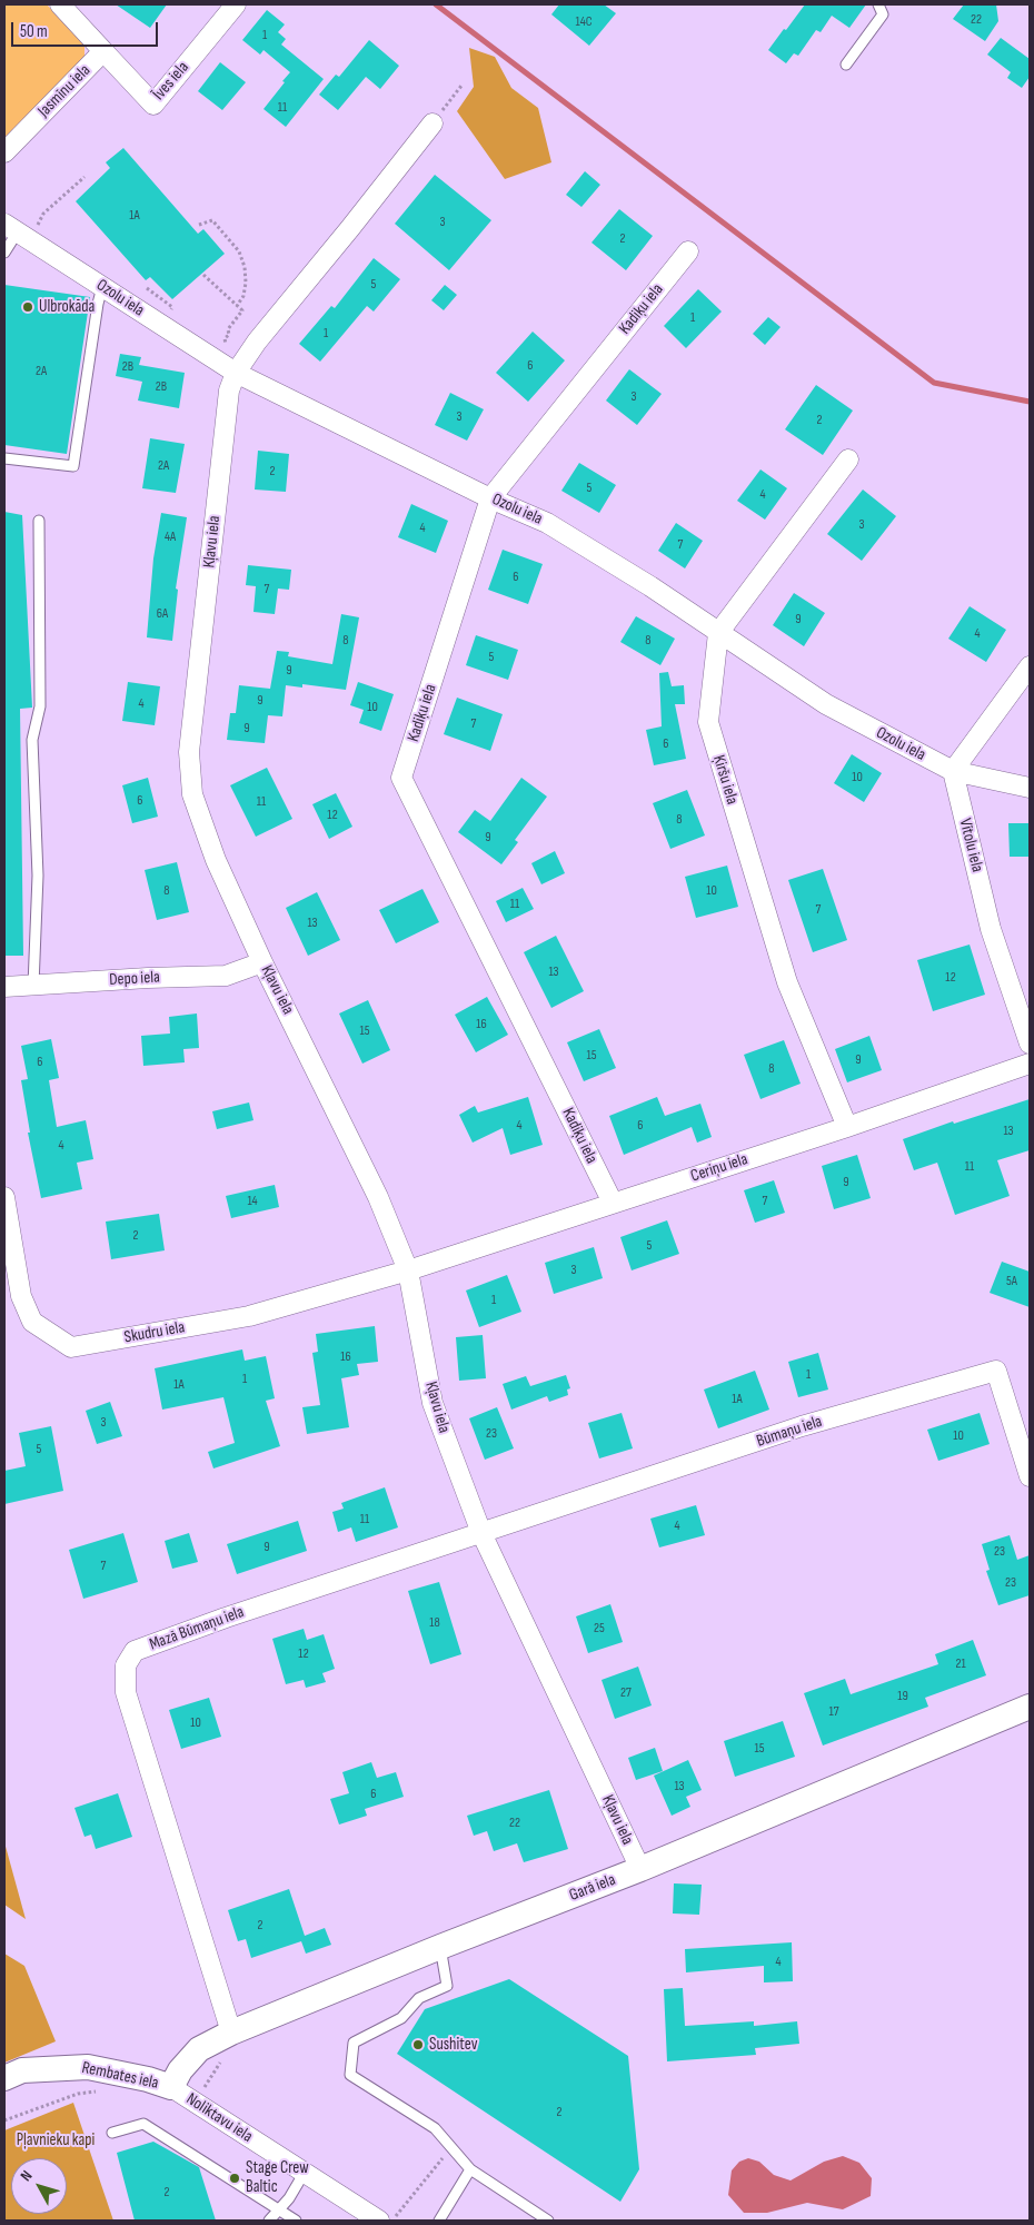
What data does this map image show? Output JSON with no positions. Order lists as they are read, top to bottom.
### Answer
{
  "streets": {
    "street": [
      "Īves iela",
      "Jasmīnu iela",
      "Ozolu iela",
      "Kadiķu iela",
      "Kļavu iela",
      "Ķiršu iela",
      "Vītolu iela",
      "Depo iela",
      "Ceriņu iela",
      "Skudru iela",
      "Būmaņu iela",
      "Mazā Būmaņu iela",
      "Garā iela",
      "Rembates iela",
      "Noliktavu iela"
    ]
  },
  "crossings": [
    ["Īves iela", "Jasmīnu iela"],
    ["Ozolu iela", "Kadiķu iela"],
    ["Ozolu iela", "Kļavu iela"],
    ["Ozolu iela", "Ķiršu iela"],
    ["Ozolu iela", "Vītolu iela"],
    ["Kadiķu iela", "Ceriņu iela"],
    ["Kļavu iela", "Depo iela"],
    ["Kļavu iela", "Ceriņu iela"],
    ["Kļavu iela", "Skudru iela"],
    ["Kļavu iela", "Būmaņu iela"],
    ["Kļavu iela", "Mazā Būmaņu iela"],
    ["Kļavu iela", "Garā iela"],
    ["Ķiršu iela", "Ceriņu iela"],
    ["Ceriņu iela", "Skudru iela"],
    ["Būmaņu iela", "Mazā Būmaņu iela"],
    ["Mazā Būmaņu iela", "Garā iela"],
    ["Garā iela", "Rembates iela"],
    ["Garā iela", "Noliktavu iela"],
    ["Rembates iela", "Noliktavu iela"]
  ],
  "parks": ["Pļavnieku kapi"],
  "places": ["Ulbrokāda", "Sushitev", "Stage Crew Baltic"],
  "house_numbers": [
    "22",
    "14C",
    "1",
    "11",
    "1A",
    "3",
    "2",
    "5",
    "1",
    "1",
    "6",
    "2B",
    "2A",
    "2B",
    "3",
    "3",
    "2",
    "2A",
    "2",
    "5",
    "4",
    "3",
    "4",
    "4A",
    "7",
    "6",
    "7",
    "6A",
    "9",
    "4",
    "8",
    "8",
    "5",
    "9",
    "9",
    "4",
    "10",
    "7",
    "9",
    "6",
    "10",
    "6",
    "11",
    "12",
    "8",
    "9",
    "8",
    "10",
    "11",
    "7",
    "13",
    "13",
    "12",
    "16",
    "15",
    "15",
    "9",
    "6",
    "8",
    "4",
    "6",
    "13",
    "4",
    "11",
    "9",
    "14",
    "7",
    "2",
    "5",
    "3",
    "5A",
    "1",
    "16",
    "1",
    "1",
    "1A",
    "1A",
    "3",
    "23",
    "10",
    "5",
    "11",
    "4",
    "9",
    "23",
    "7",
    "23",
    "18",
    "25",
    "12",
    "21",
    "27",
    "19",
    "17",
    "10",
    "15",
    "13",
    "6",
    "22",
    "2",
    "4",
    "2",
    "2"
  ],
  "scale_bar": "50 m",
  "north": "top left"
}
